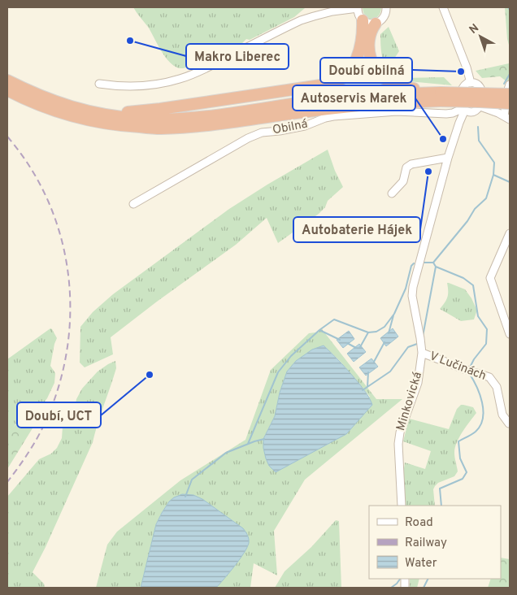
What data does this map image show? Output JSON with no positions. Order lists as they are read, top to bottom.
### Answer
{
  "streets": {
    "street": ["Obilná", "V Lučinách", "Minkovická"]
  },
  "crossings": [
    ["Obilná", "Minkovická"],
    ["V Lučinách", "Minkovická"]
  ],
  "places": [
    "Makro Liberec",
    "Doubí obilná",
    "Autoservis Marek",
    "Autobaterie Hájek",
    "Doubí, UCT"
  ],
  "legend": ["Road", "Railway", "Water"],
  "north": "top left"
}
